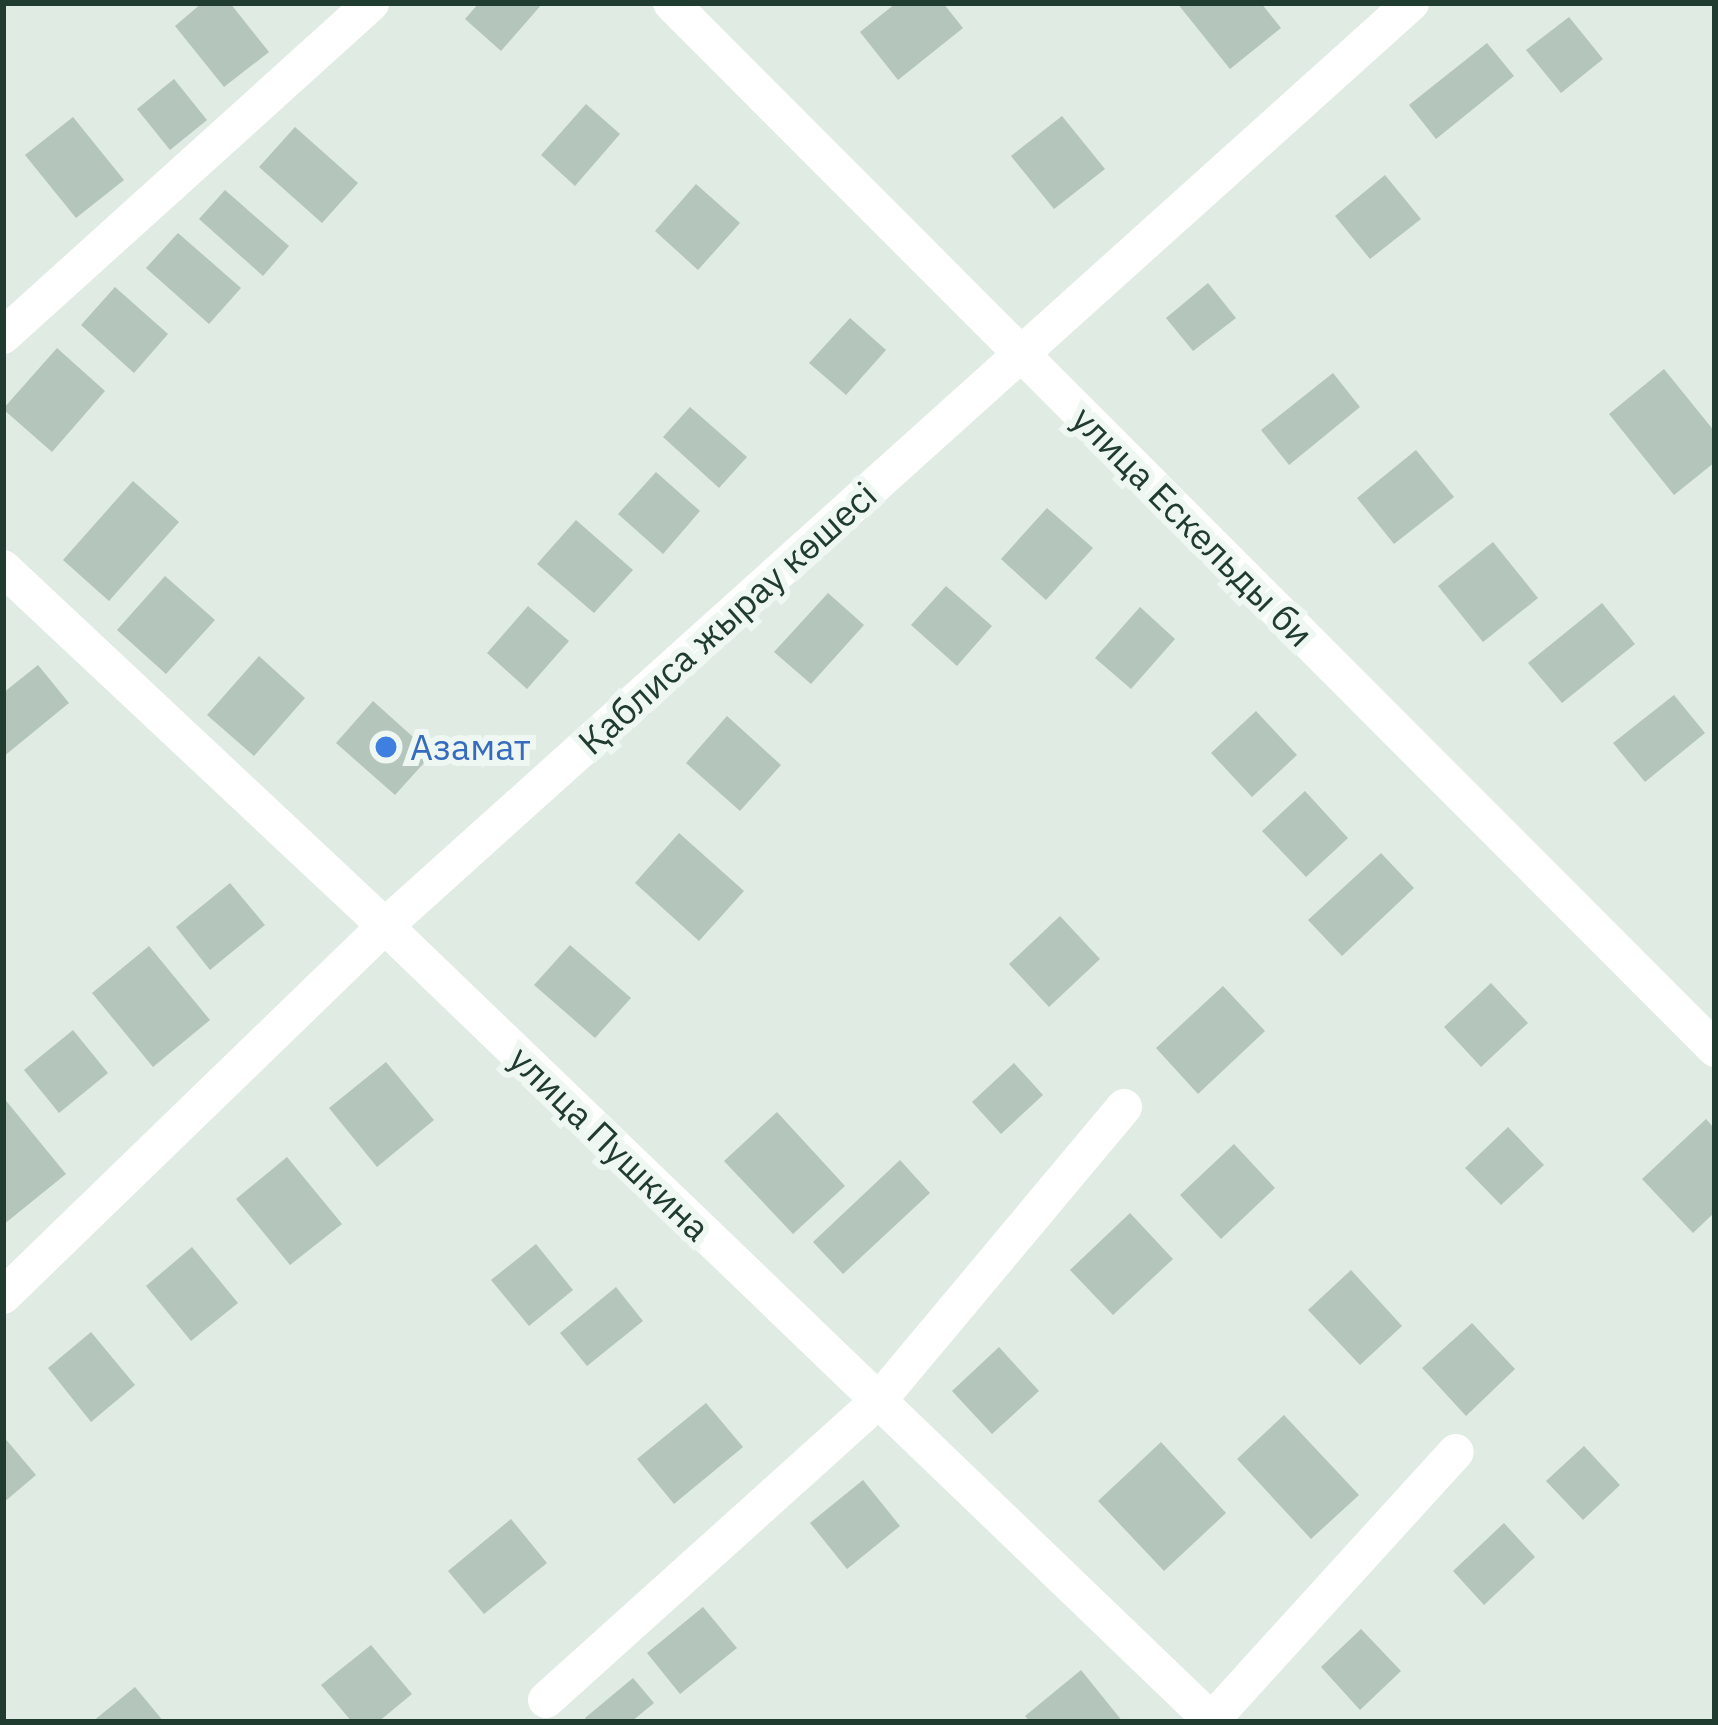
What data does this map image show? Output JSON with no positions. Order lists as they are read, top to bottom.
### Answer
{
  "streets": {
    "street": ["улица Ескельды би", "Қаблиса жырау көшесі", "улица Пушкина"]
  },
  "crossings": [
    ["улица Ескельды би", "Қаблиса жырау көшесі"],
    ["Қаблиса жырау көшесі", "улица Пушкина"]
  ],
  "places": ["Азамат"]
}
